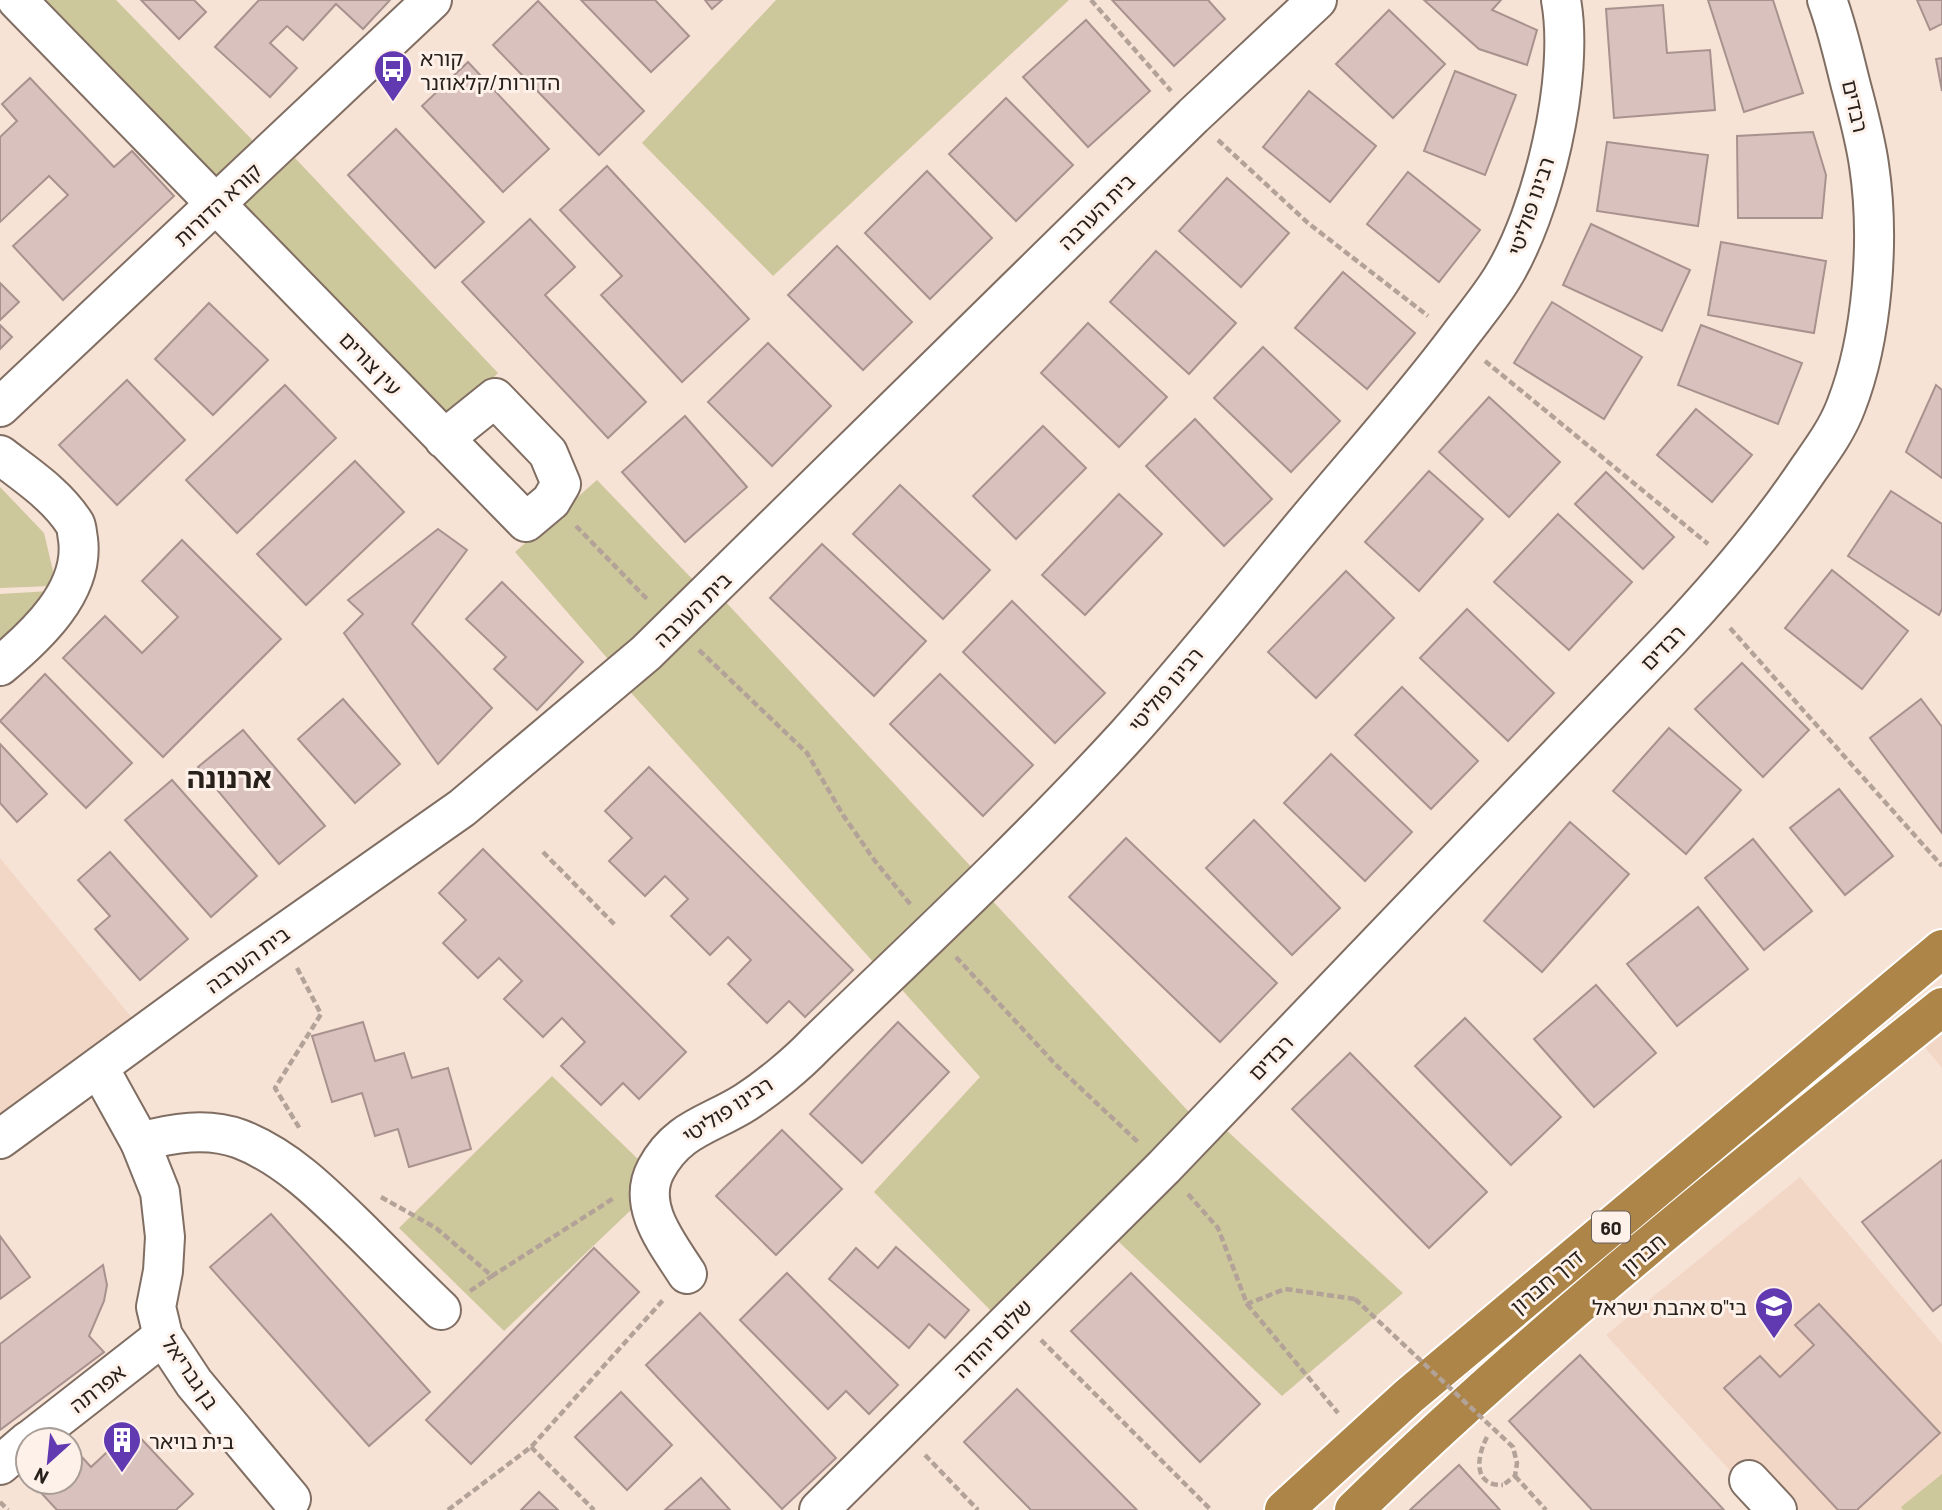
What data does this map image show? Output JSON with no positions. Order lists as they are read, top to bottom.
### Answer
{
  "streets": {
    "highway": ["60", "חברון", "דרך חברון"],
    "street": [
      "רבדים",
      "קורא הדורות",
      "רבינו פוליטי",
      "בית הערבה",
      "עין צורים",
      "שלום יהודה",
      "בן גבריאל",
      "אפרתה"
    ]
  },
  "crossings": [
    ["רבדים", "שלום יהודה"],
    ["קורא הדורות", "עין צורים"],
    ["בית הערבה", "בן גבריאל"],
    ["בן גבריאל", "אפרתה"]
  ],
  "districts": ["ארנונה"],
  "places": {
    "bus stop": ["קורא הדורות/קלאוזנר"],
    "school or university": ["בי\"ס אהבת ישראל"],
    "building": ["בית בויאר"]
  },
  "north": "bottom left"
}
